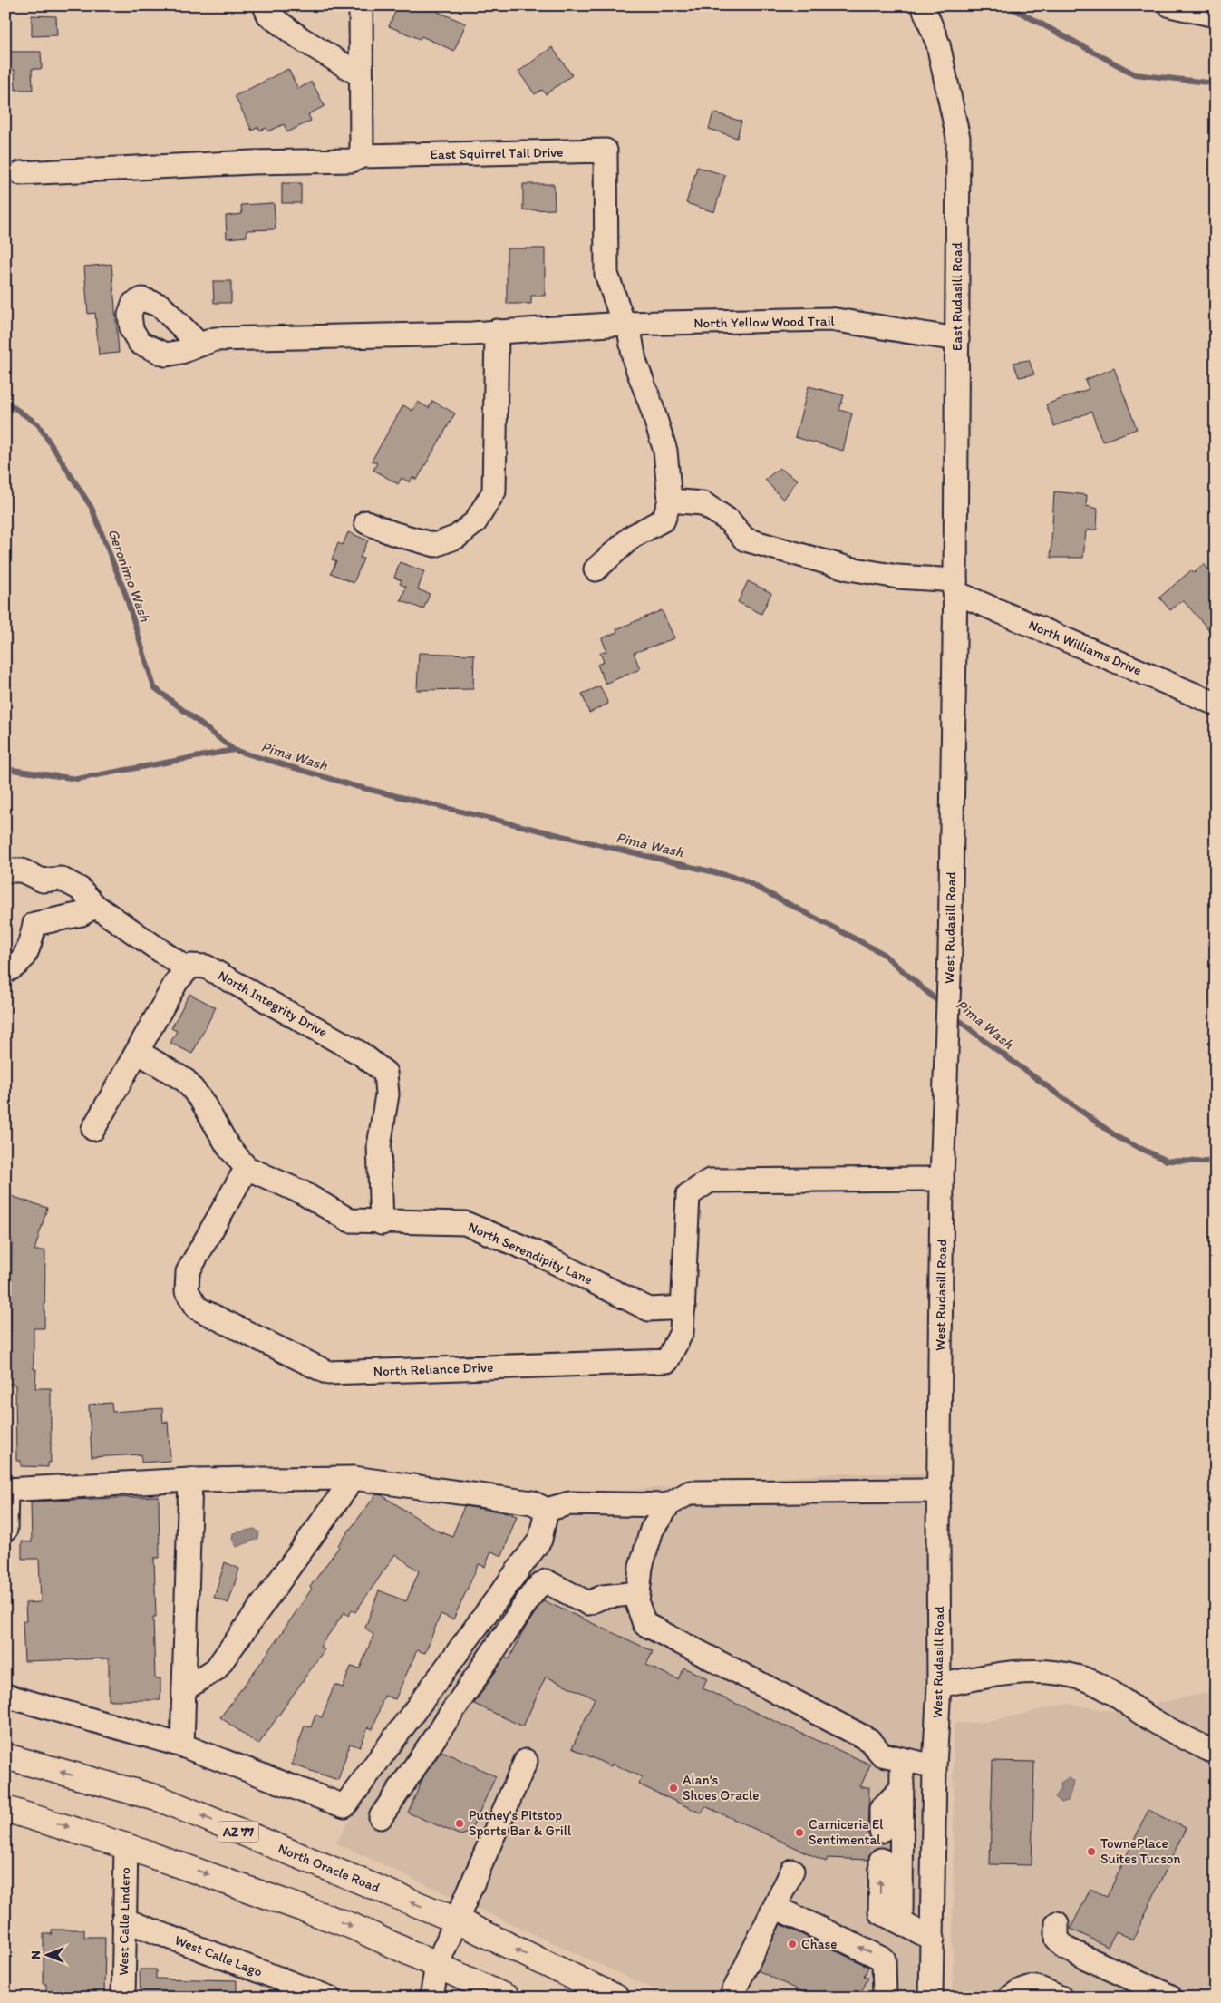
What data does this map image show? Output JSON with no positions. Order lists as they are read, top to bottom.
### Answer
{
  "streets": {
    "highway": ["AZ 77", "North Oracle Road"],
    "street": [
      "East Squirrel Tail Drive",
      "East Rudasill Road",
      "North Yellow Wood Trail",
      "North Williams Drive",
      "West Rudasill Road",
      "North Integrity Drive",
      "North Serendipity Lane",
      "North Reliance Drive",
      "West Calle Lindero",
      "West Calle Lago"
    ]
  },
  "crossings": [
    ["East Squirrel Tail Drive", "North Yellow Wood Trail"],
    ["East Rudasill Road", "North Yellow Wood Trail"],
    ["East Rudasill Road", "North Williams Drive"],
    ["East Rudasill Road", "West Rudasill Road"],
    ["North Williams Drive", "West Rudasill Road"],
    ["North Integrity Drive", "North Serendipity Lane"],
    ["North Serendipity Lane", "North Reliance Drive"],
    ["West Calle Lindero", "West Calle Lago"]
  ],
  "water": ["Geronimo Wash", "Pima Wash"],
  "places": [
    "Alan's Shoes Oracle",
    "Putney's Pitstop Sports Bar & Grill",
    "Carniceria El Sentimental",
    "TownePlace Suites Tucson",
    "Chase"
  ],
  "north": "left"
}
